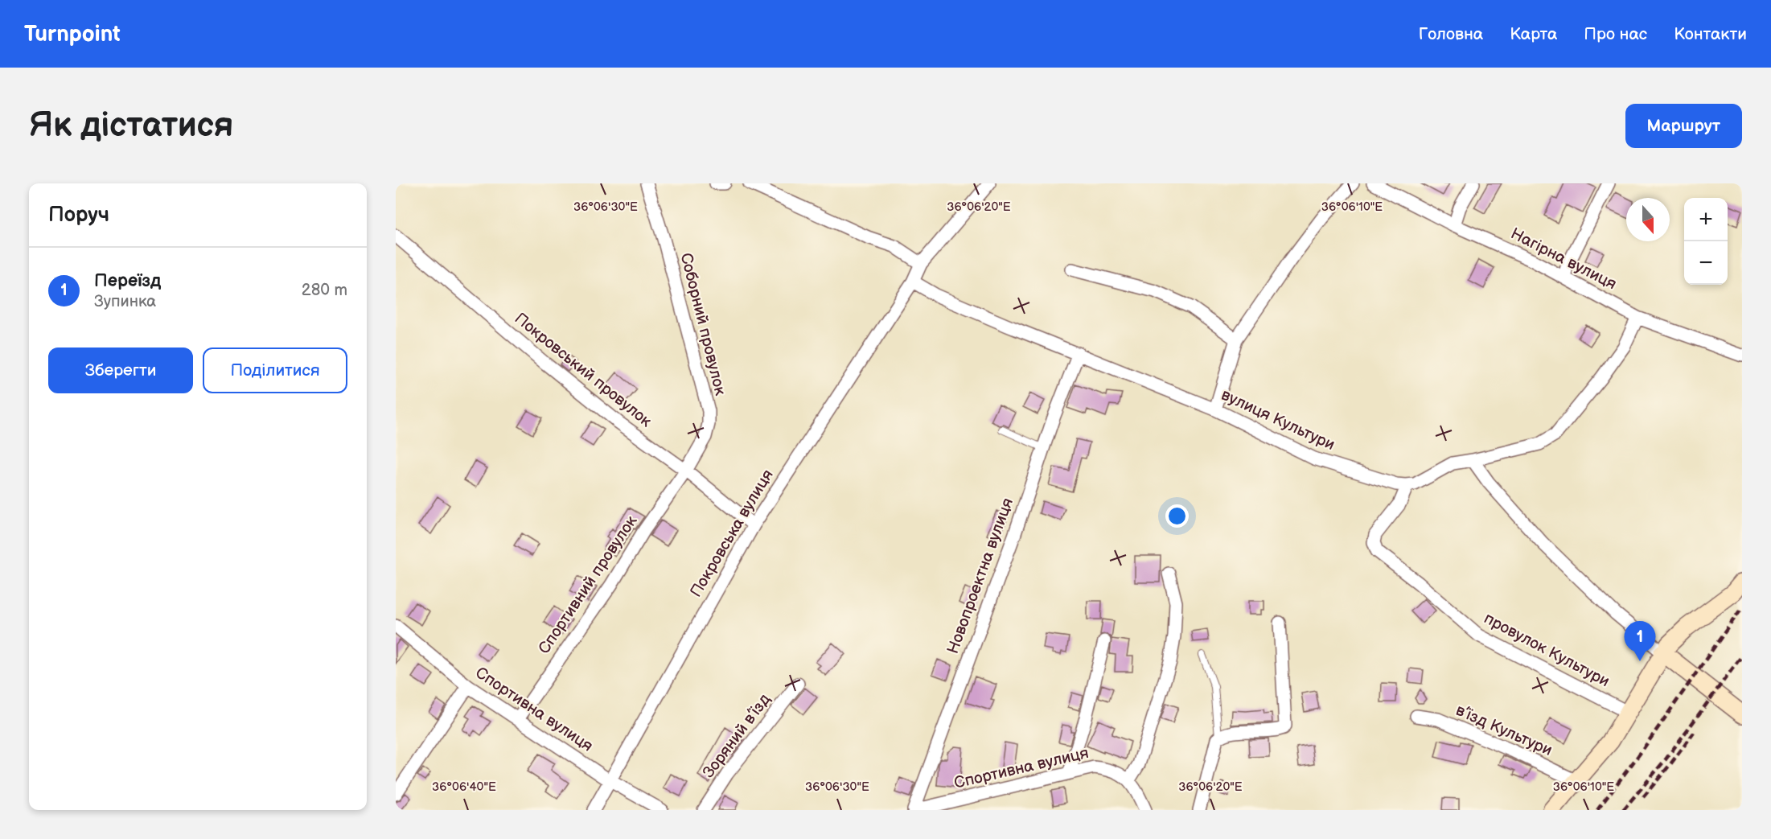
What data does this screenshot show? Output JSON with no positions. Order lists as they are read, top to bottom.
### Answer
{
  "streets": {
    "street": [
      "Нагірна вулиця",
      "Соборний провулок",
      "Покровський провулок",
      "вулиця Культури",
      "Покровська вулиця",
      "Новопроектна вулиця",
      "Спортивний провулок",
      "провулок Культури",
      "Спортивна вулиця",
      "в’їзд Культури",
      "Зоряний в’їзд"
    ]
  },
  "crossings": [
    ["Соборний провулок", "Покровський провулок"],
    ["Соборний провулок", "Спортивний провулок"],
    ["Покровський провулок", "Покровська вулиця"],
    ["Покровський провулок", "Спортивний провулок"],
    ["вулиця Культури", "Покровська вулиця"],
    ["вулиця Культури", "Новопроектна вулиця"],
    ["вулиця Культури", "провулок Культури"],
    ["Покровська вулиця", "Спортивна вулиця"],
    ["Новопроектна вулиця", "Спортивна вулиця"],
    ["Спортивний провулок", "Спортивна вулиця"]
  ],
  "north": "bottom",
  "page": {
    "header": "Turnpoint",
    "nav": [
      "Головна",
      "Карта",
      "Про нас",
      "Контакти"
    ],
    "buttons": [
      "Маршрут",
      ["Зберегти", "Поділитися"]
    ],
    "title": "Як дістатися",
    "heading": "Поруч",
    "map_buttons": ["+", "−"],
    "list": [
      {
        "mark": "1",
        "name": "Переїзд",
        "note": "Зупинка",
        "value": "280 m"
      }
    ],
    "pins": "1"
  },
  "coordinates": [
    "36°06'30\"E",
    "36°06'20\"E",
    "36°06'10\"E",
    "36°06'40\"E"
  ]
}
